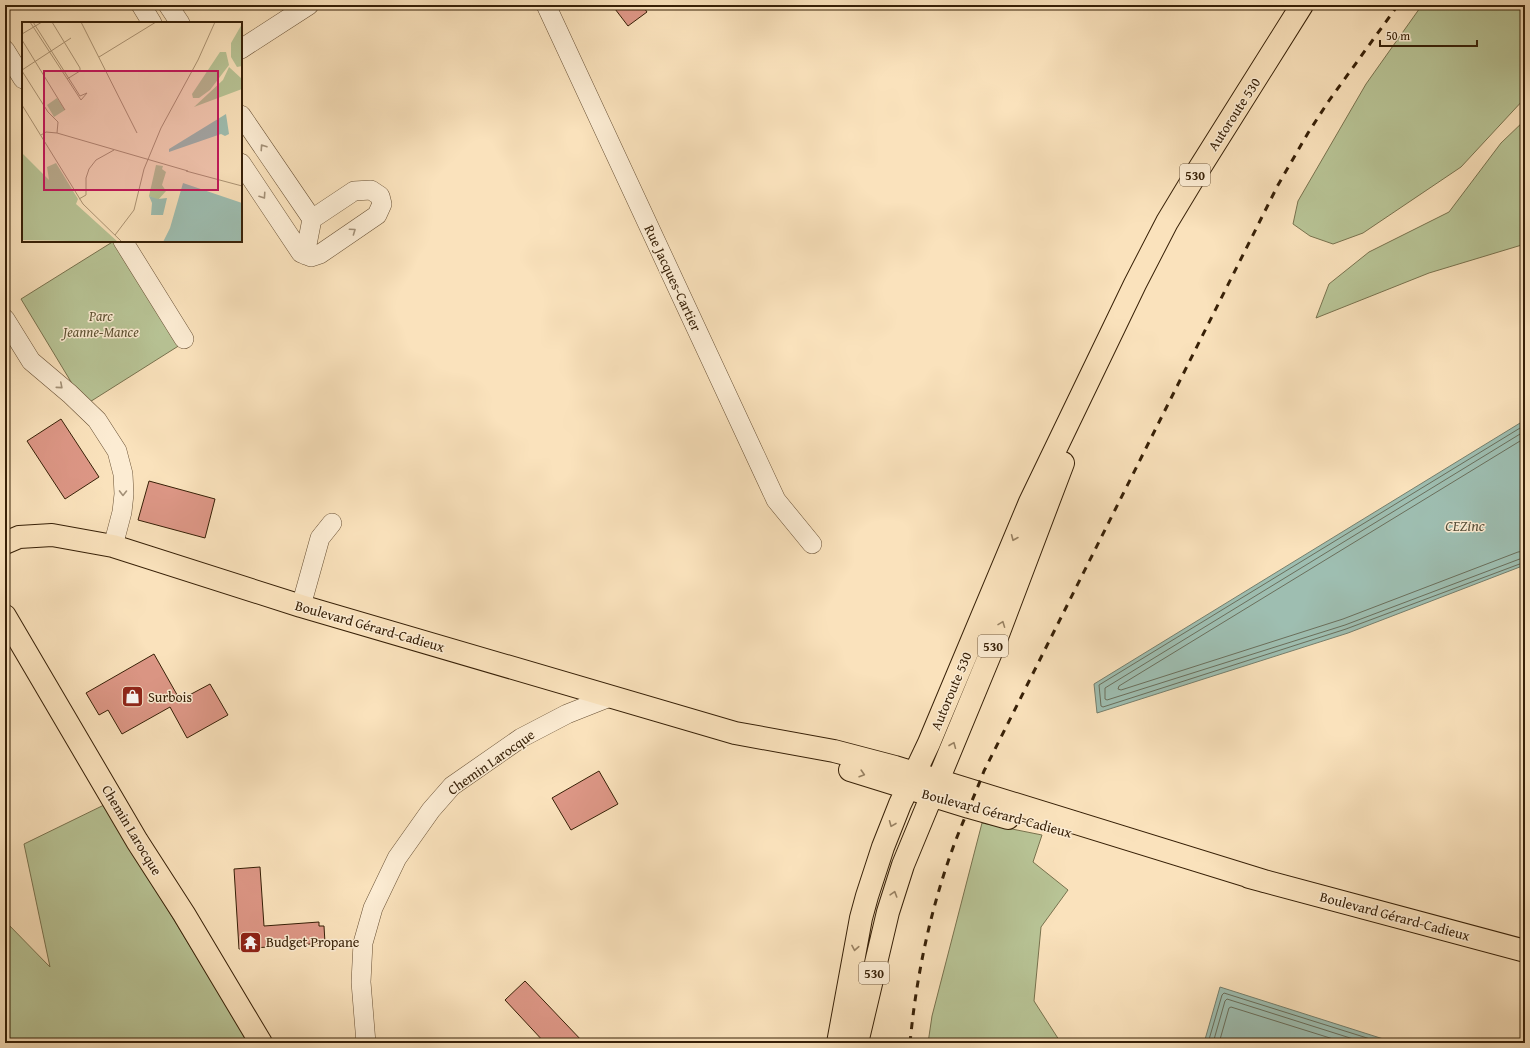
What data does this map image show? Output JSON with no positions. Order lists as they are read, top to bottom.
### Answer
{
  "streets": {
    "main road": [
      "Autoroute 530",
      "530",
      "Boulevard Gérard-Cadieux",
      "Chemin Larocque"
    ],
    "street": ["Rue Jacques-Cartier"]
  },
  "crossings": [
    ["Autoroute 530", "Boulevard Gérard-Cadieux"],
    ["Boulevard Gérard-Cadieux", "Chemin Larocque"]
  ],
  "water": ["CEZinc"],
  "parks": ["Parc Jeanne-Mance"],
  "places": {
    "shop": ["Surbois"],
    "temple": ["Budget Propane"]
  },
  "scale_bar": "50 m"
}
